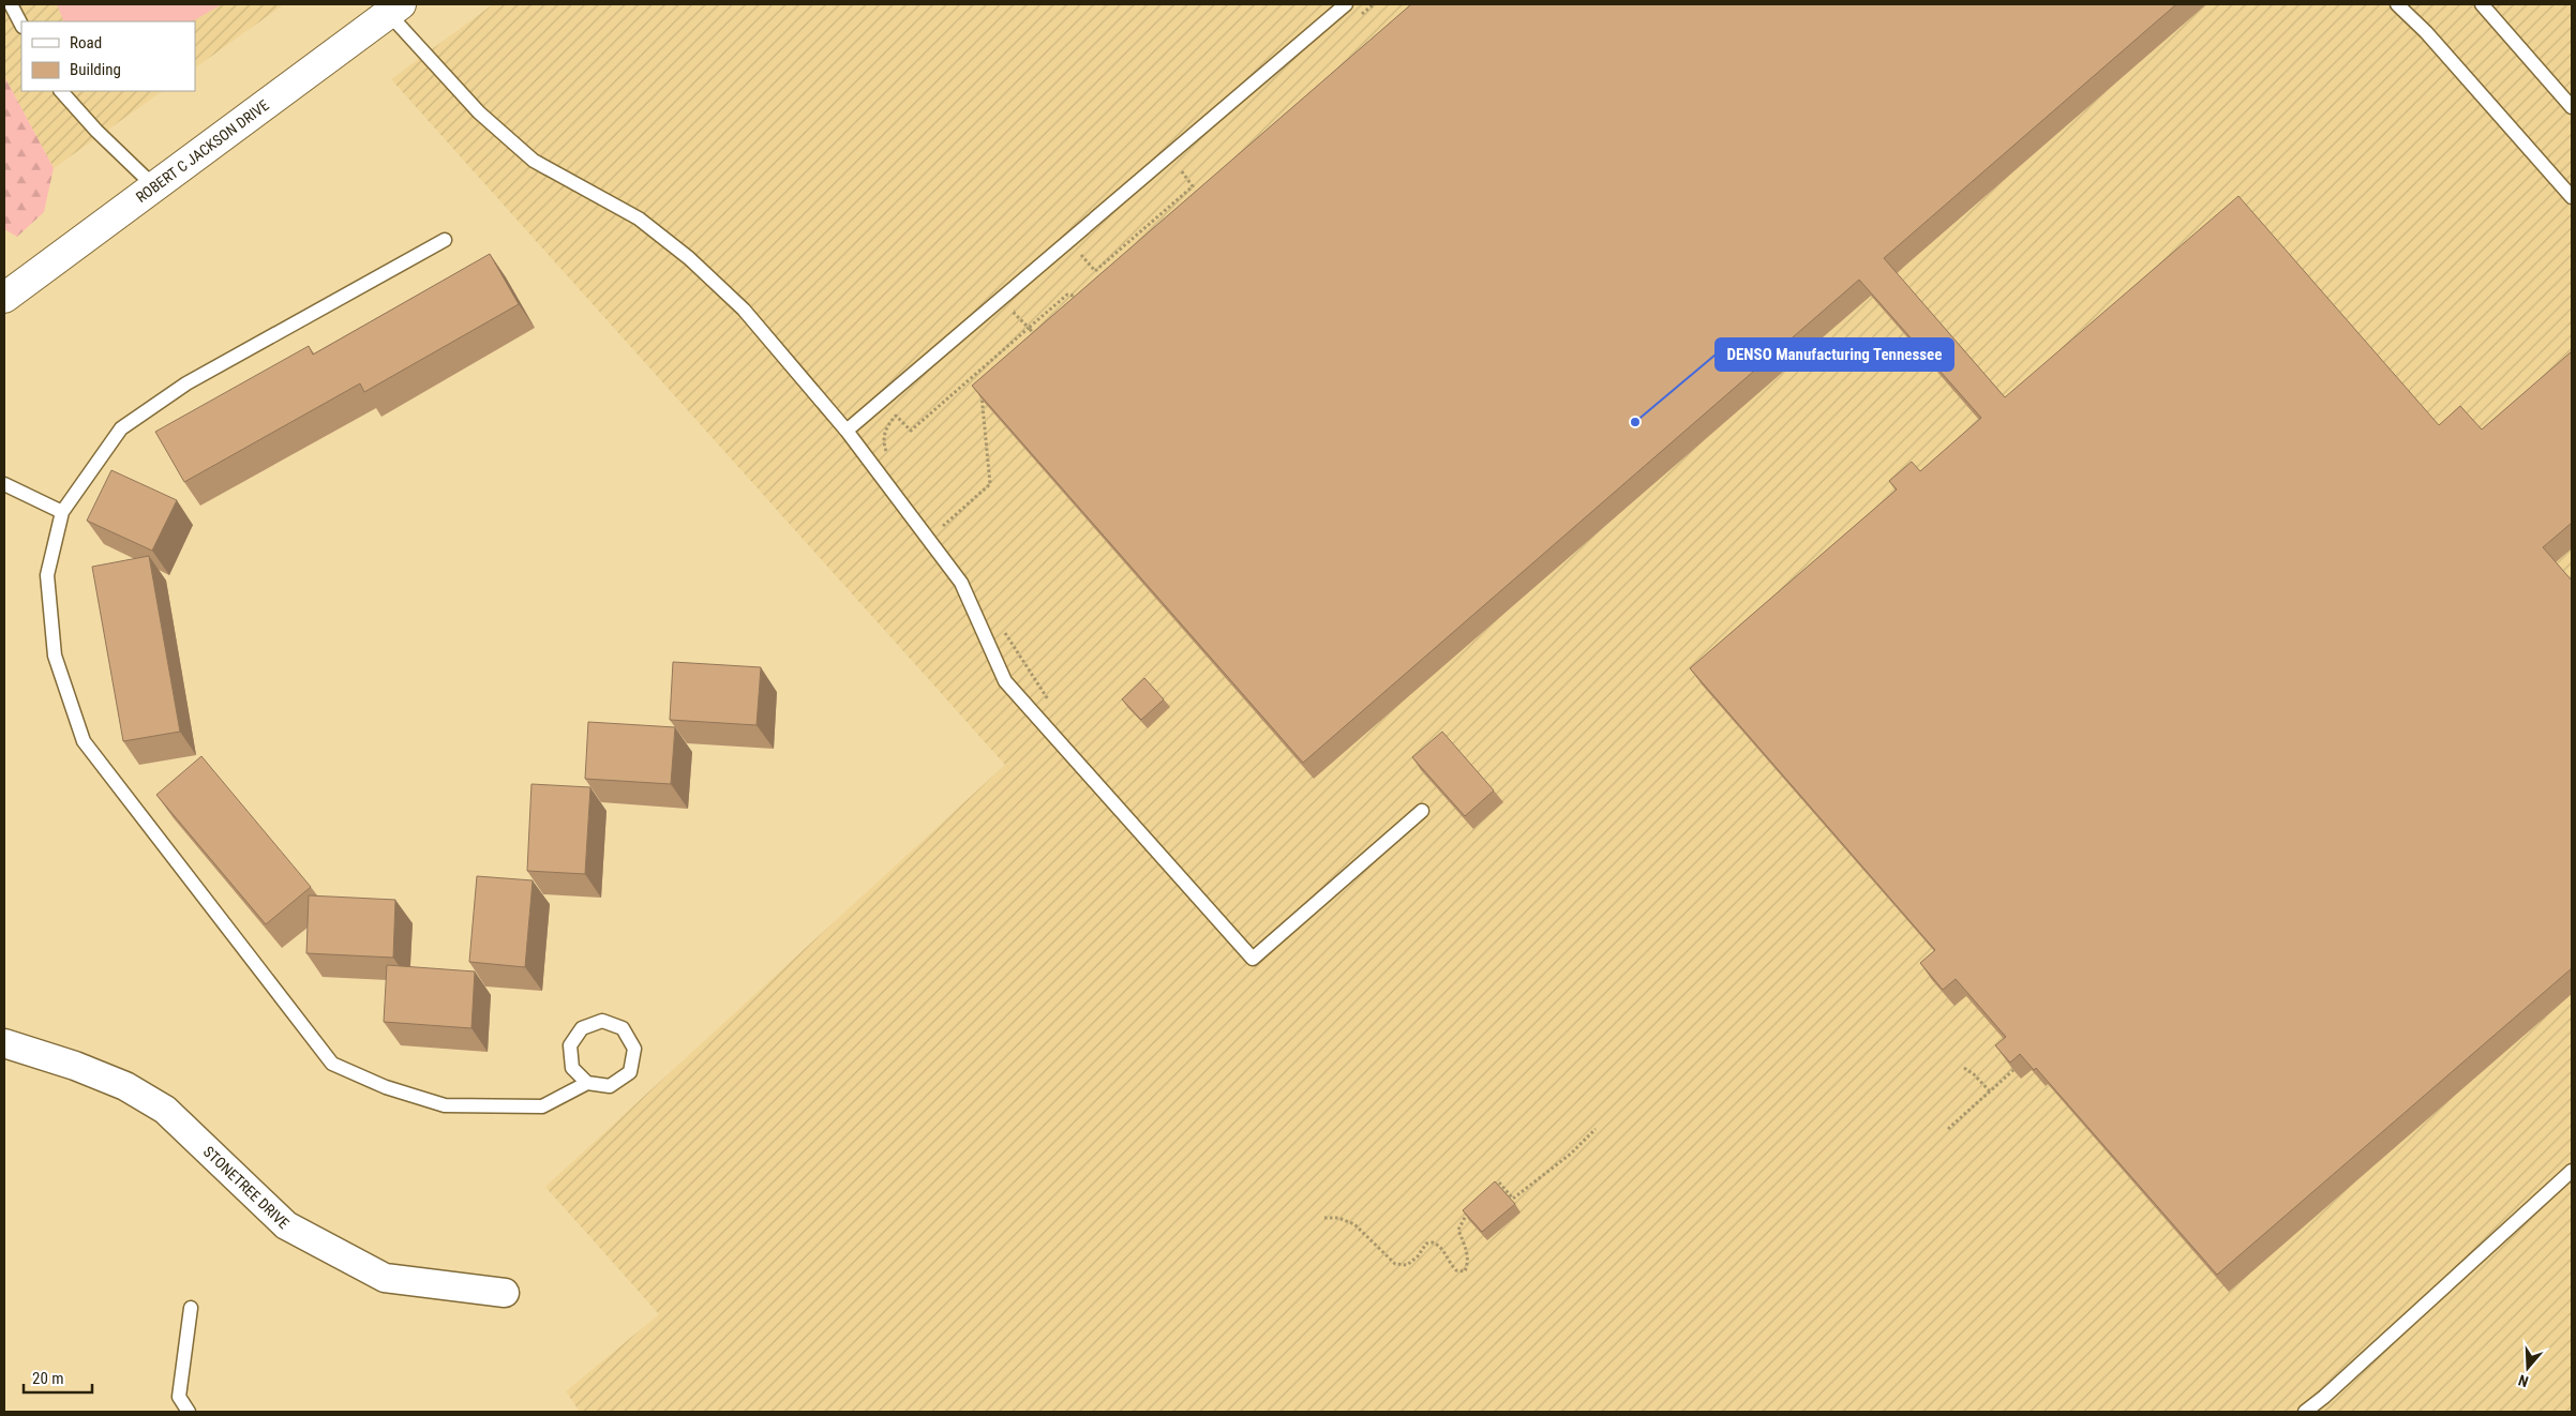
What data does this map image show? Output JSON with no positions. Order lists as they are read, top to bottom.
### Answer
{
  "streets": {
    "main road": ["ROBERT C JACKSON DRIVE"],
    "street": ["STONETREE DRIVE"]
  },
  "places": ["DENSO Manufacturing Tennessee"],
  "legend": ["Road", "Building"],
  "scale_bar": "20 m",
  "north": "bottom"
}
